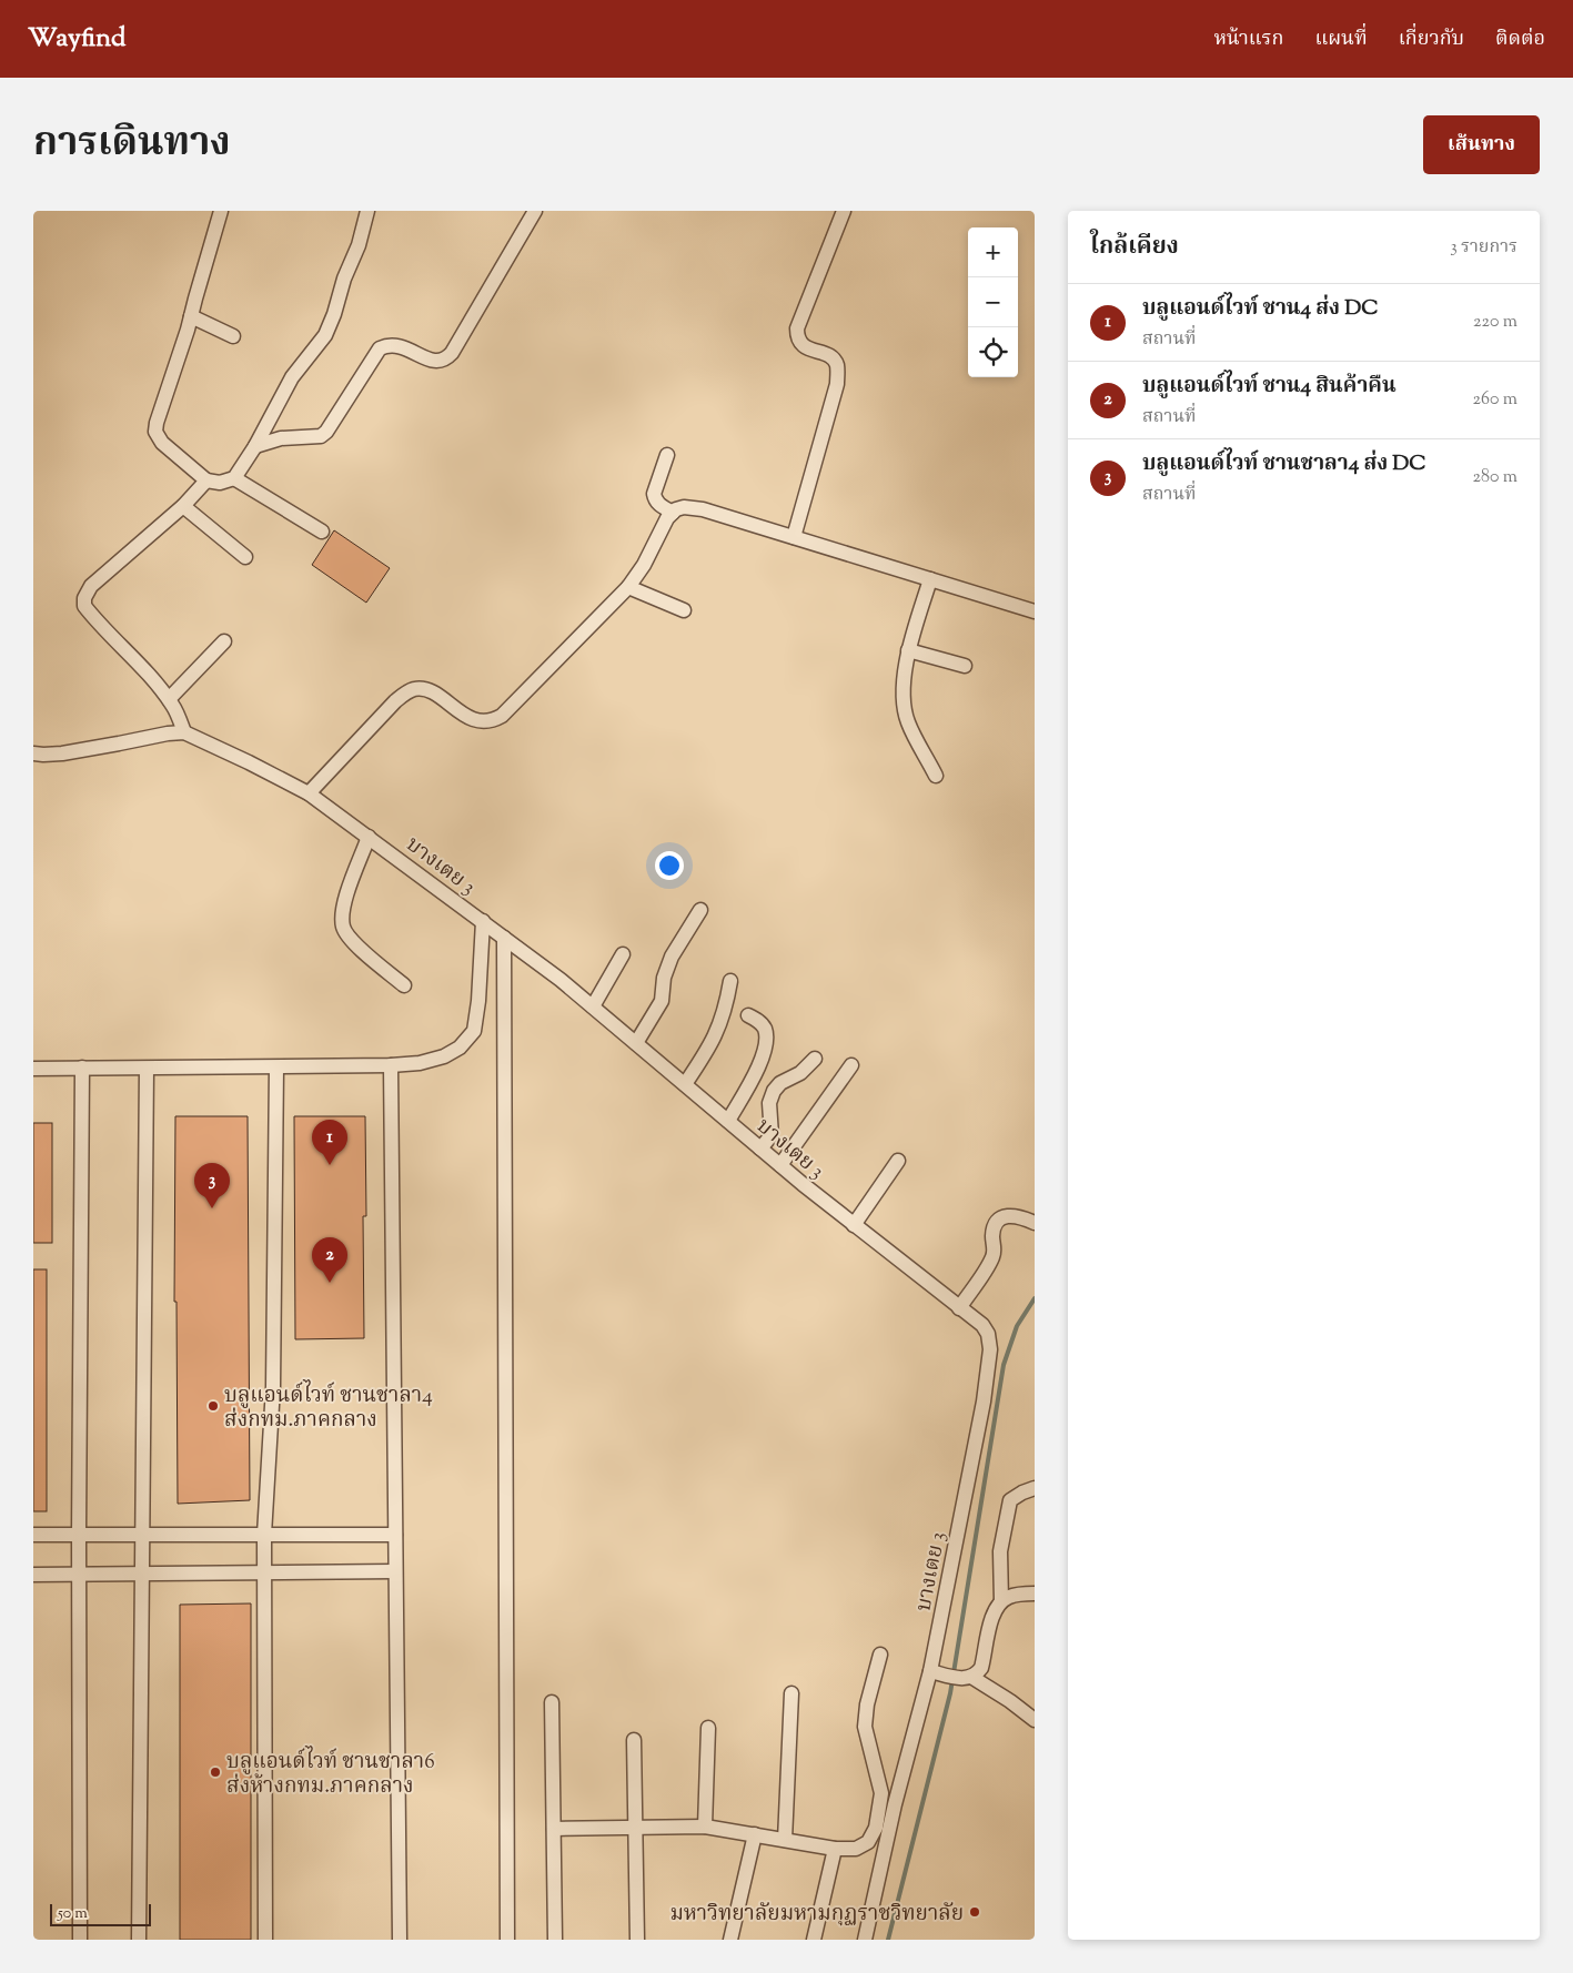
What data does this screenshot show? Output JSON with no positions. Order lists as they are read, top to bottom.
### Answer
{
  "streets": {
    "street": ["บางเตย 3"]
  },
  "places": ["บลูแอนด์ไวท์ ชานชาลา4 ส่งกทม.ภาคกลาง", "บลูแอนด์ไวท์ ชานชาลา6 ส่งห้างกทม.ภาคกลาง", "มหาวิทยาลัยมหามกุฏราชวิทยาลัย"],
  "scale_bar": "50 m",
  "page": {
    "header": "Wayfind",
    "nav": [
      "หน้าแรก",
      "แผนที่",
      "เกี่ยวกับ",
      "ติดต่อ"
    ],
    "title": "การเดินทาง",
    "buttons": "เส้นทาง",
    "heading": ["ใกล้เคียง", "3 รายการ"],
    "map_buttons": ["+", "−"],
    "list": [
      {
        "mark": "1",
        "name": "บลูแอนด์ไวท์ ชาน4 ส่ง DC",
        "note": "สถานที่",
        "value": "220 m"
      },
      {
        "mark": "2",
        "name": "บลูแอนด์ไวท์ ชาน4 สินค้าคืน",
        "note": "สถานที่",
        "value": "260 m"
      },
      {
        "mark": "3",
        "name": "บลูแอนด์ไวท์ ชานชาลา4 ส่ง DC",
        "note": "สถานที่",
        "value": "280 m"
      }
    ],
    "pins": ["1", "3", "2"],
    "scale": "50 m"
  }
}
